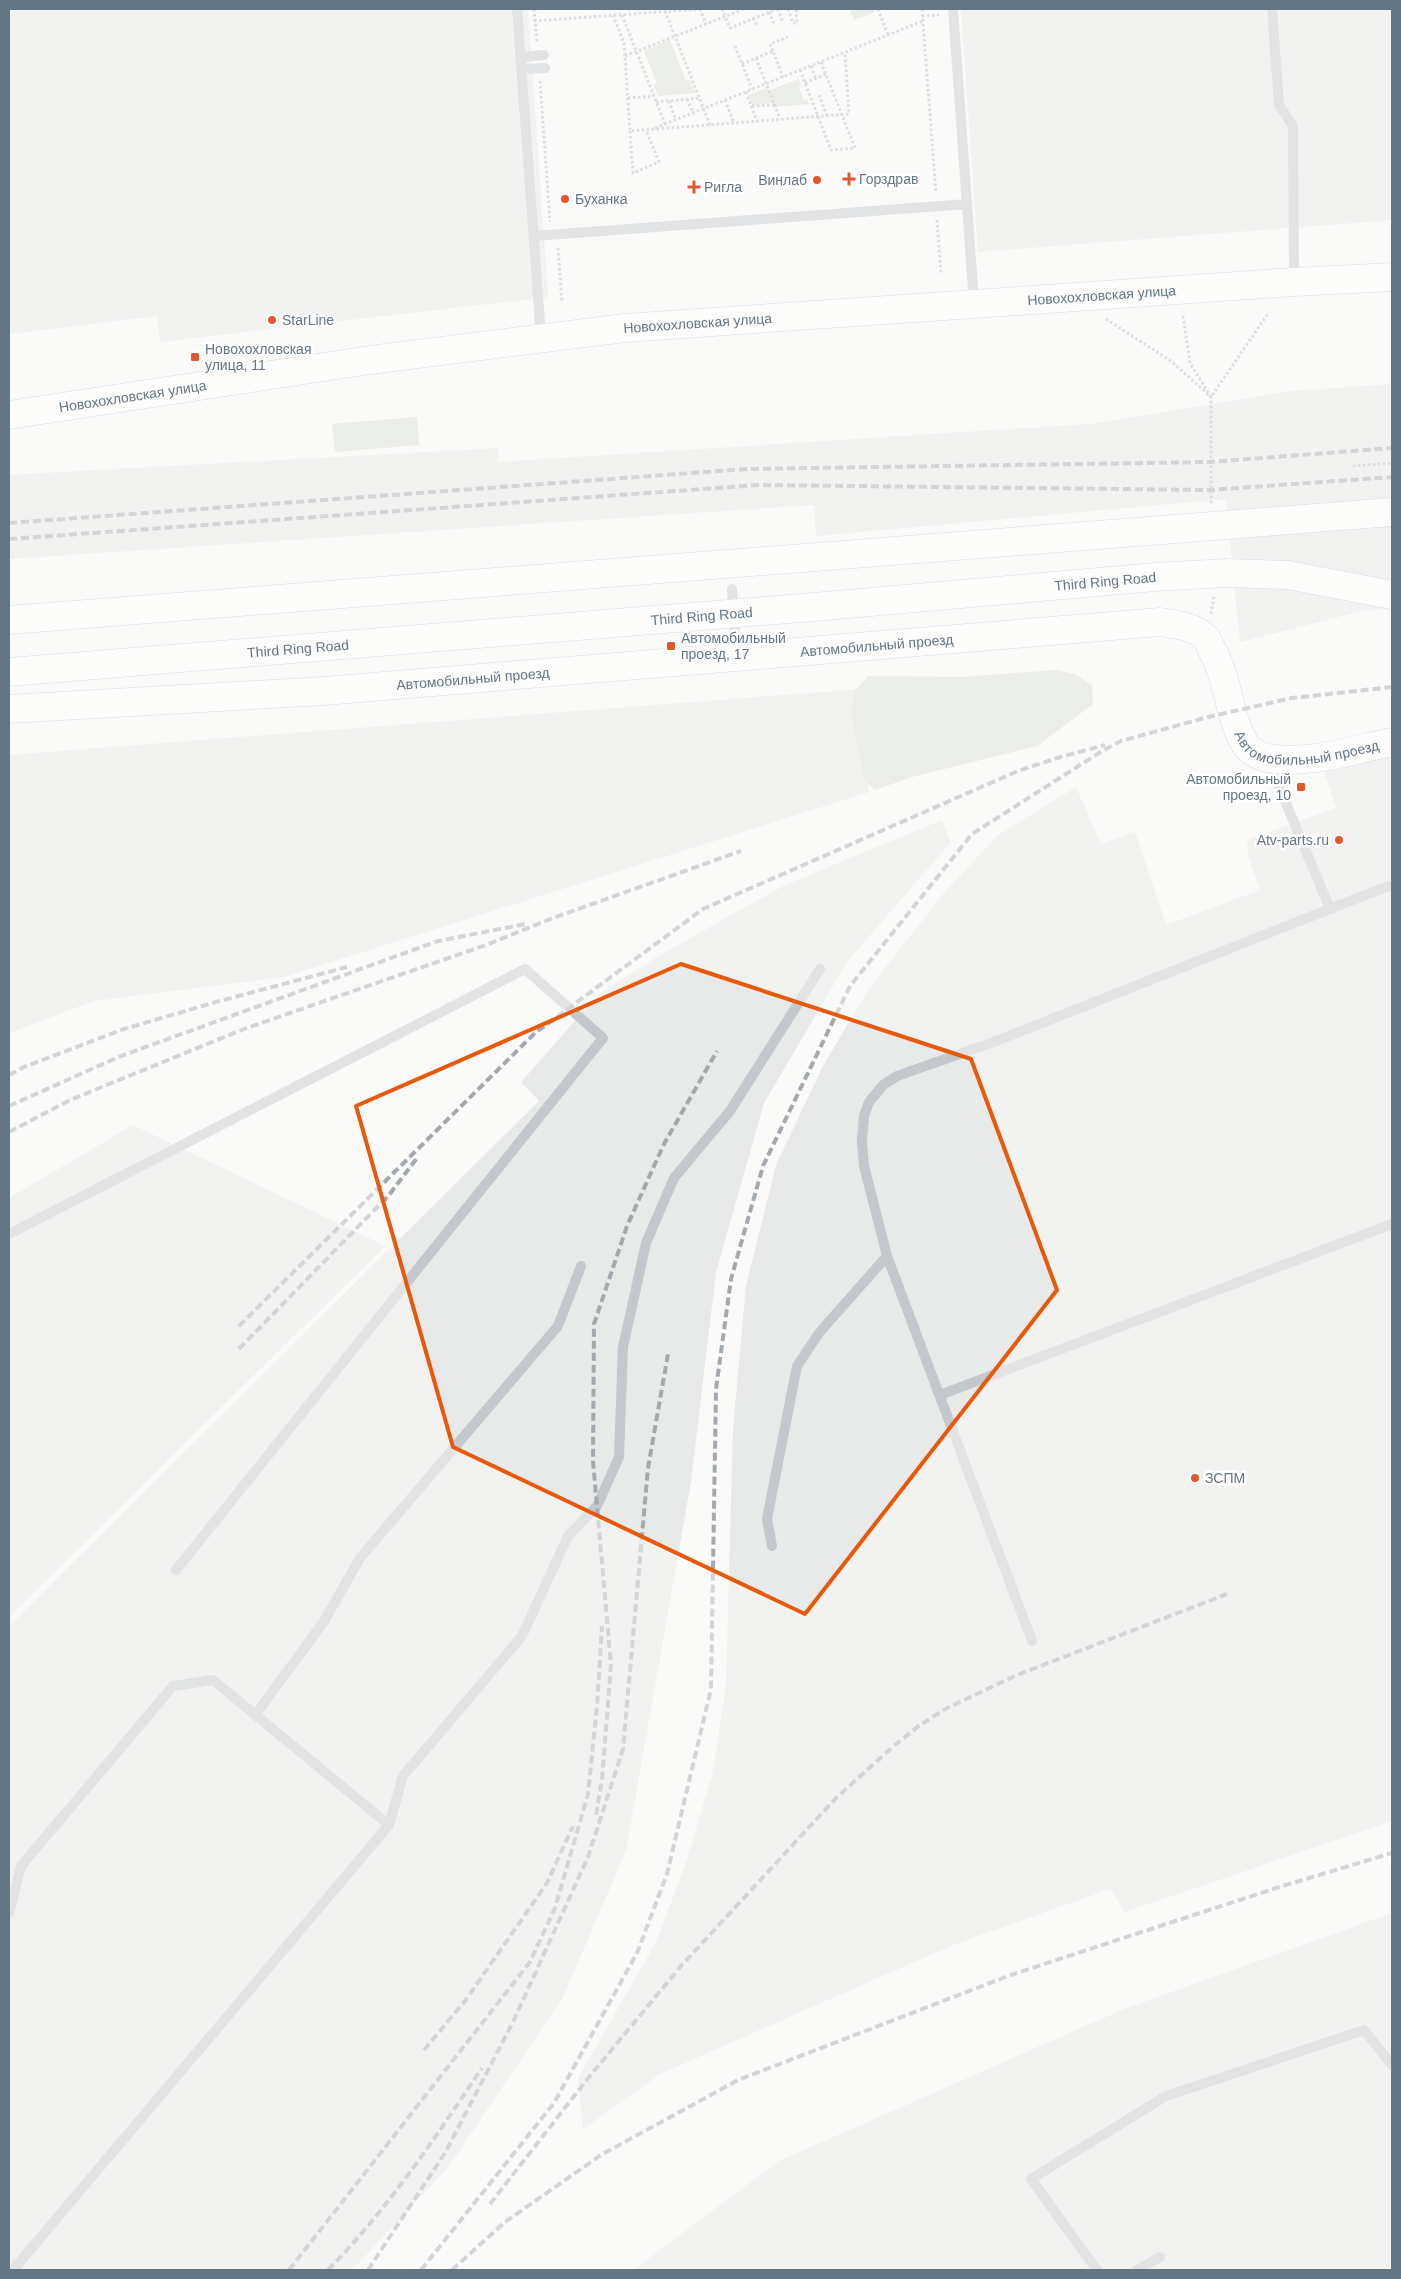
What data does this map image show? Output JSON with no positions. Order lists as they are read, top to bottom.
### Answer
{
  "streets": {
    "street": ["Новохохловская улица", "Third Ring Road", "Автомобильный проезд"]
  },
  "places": {
    "health": ["Горздрав", "Ригла"],
    "other": [
      "Винлаб",
      "Буханка",
      "StarLine",
      "Atv-parts.ru",
      "ЗСПМ"
    ],
    "transit": ["Новохохловская улица, 11", "Автомобильный проезд, 17", "Автомобильный проезд, 10"]
  }
}
